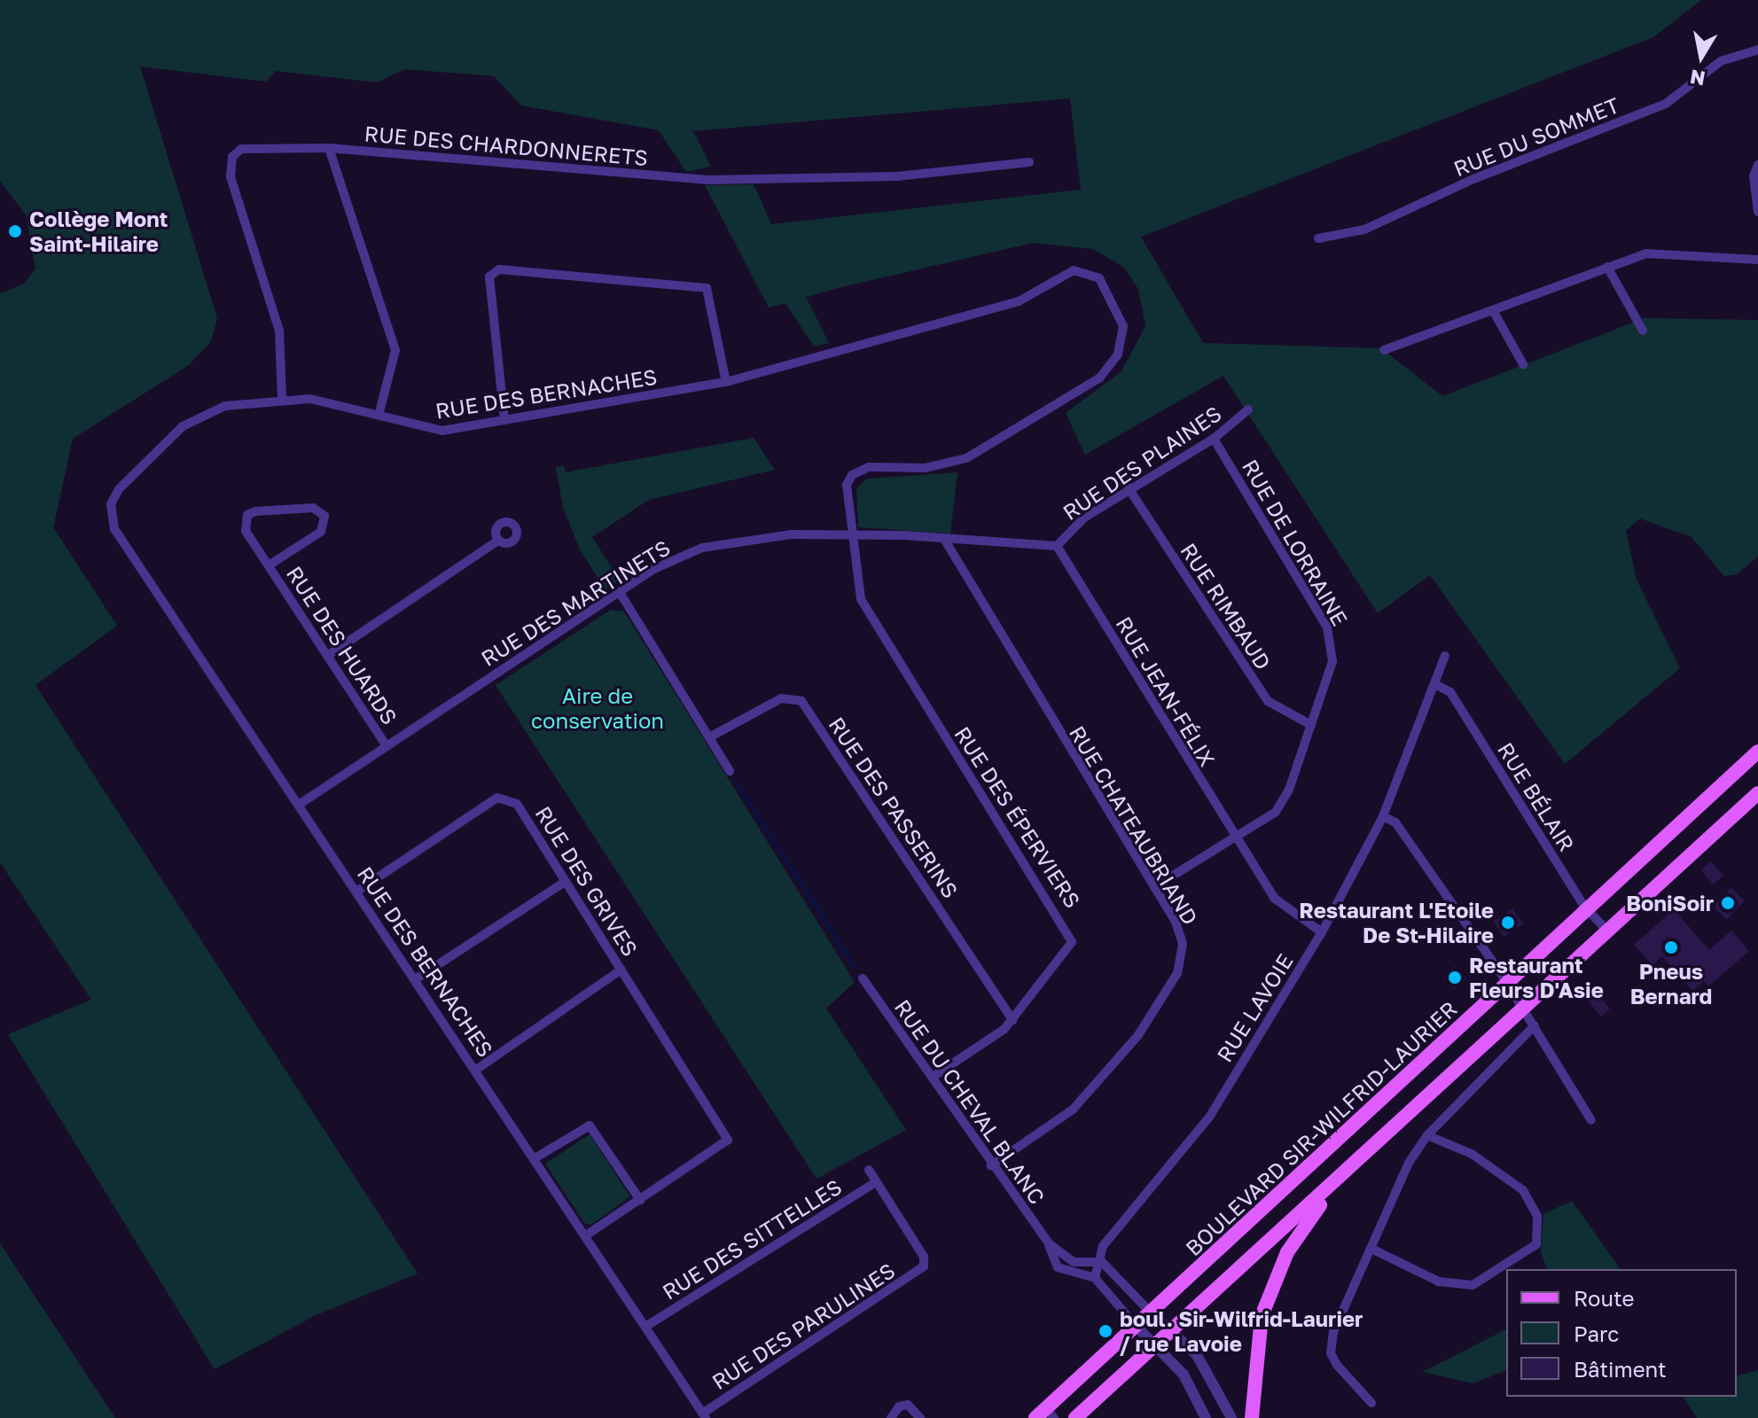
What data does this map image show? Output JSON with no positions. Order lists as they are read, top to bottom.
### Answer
{
  "streets": {
    "main road": ["BOULEVARD SIR-WILFRID-LAURIER"],
    "street": [
      "RUE DU SOMMET",
      "RUE DES CHARDONNERETS",
      "RUE DES BERNACHES",
      "RUE DES PLAINES",
      "RUE DE LORRAINE",
      "RUE DES MARTINETS",
      "RUE RIMBAUD",
      "RUE DES HUARDS",
      "RUE JEAN-FÉLIX",
      "RUE BÉLAIR",
      "RUE DES PASSERINS",
      "RUE DES ÉPERVIERS",
      "RUE CHATEAUBRIAND",
      "RUE DES GRIVES",
      "RUE LAVOIE",
      "RUE DU CHEVAL BLANC",
      "RUE DES SITTELLES",
      "RUE DES PARULINES"
    ]
  },
  "crossings": [
    ["RUE DES CHARDONNERETS", "RUE DES BERNACHES"],
    ["RUE DES BERNACHES", "RUE DES MARTINETS"],
    ["RUE DES BERNACHES", "RUE DES ÉPERVIERS"],
    ["RUE DES BERNACHES", "RUE DES GRIVES"],
    ["RUE DES BERNACHES", "RUE DES SITTELLES"],
    ["RUE DES BERNACHES", "RUE DES PARULINES"],
    ["RUE DES PLAINES", "RUE DE LORRAINE"],
    ["RUE DES PLAINES", "RUE RIMBAUD"],
    ["RUE DES PLAINES", "RUE JEAN-FÉLIX"],
    ["RUE DE LORRAINE", "RUE RIMBAUD"],
    ["RUE DE LORRAINE", "RUE JEAN-FÉLIX"],
    ["RUE DE LORRAINE", "RUE CHATEAUBRIAND"],
    ["RUE DES MARTINETS", "RUE DES HUARDS"],
    ["RUE DES MARTINETS", "RUE DES ÉPERVIERS"],
    ["RUE DES MARTINETS", "RUE CHATEAUBRIAND"],
    ["RUE JEAN-FÉLIX", "RUE LAVOIE"],
    ["RUE BÉLAIR", "RUE LAVOIE"],
    ["RUE BÉLAIR", "BOULEVARD SIR-WILFRID-LAURIER"],
    ["RUE DES PASSERINS", "RUE DES ÉPERVIERS"],
    ["RUE DES ÉPERVIERS", "RUE DU CHEVAL BLANC"],
    ["RUE CHATEAUBRIAND", "RUE DU CHEVAL BLANC"],
    ["RUE LAVOIE", "RUE DU CHEVAL BLANC"],
    ["RUE DES SITTELLES", "RUE DES PARULINES"]
  ],
  "parks": ["Aire de conservation"],
  "places": [
    "Collège Mont Saint-Hilaire",
    "BoniSoir",
    "Restaurant L'Etoile De St-Hilaire",
    "Pneus Bernard",
    "Restaurant Fleurs D'Asie",
    "boul. Sir-Wilfrid-Laurier / rue Lavoie"
  ],
  "legend": ["Route", "Parc", "Bâtiment"],
  "north": "bottom"
}
